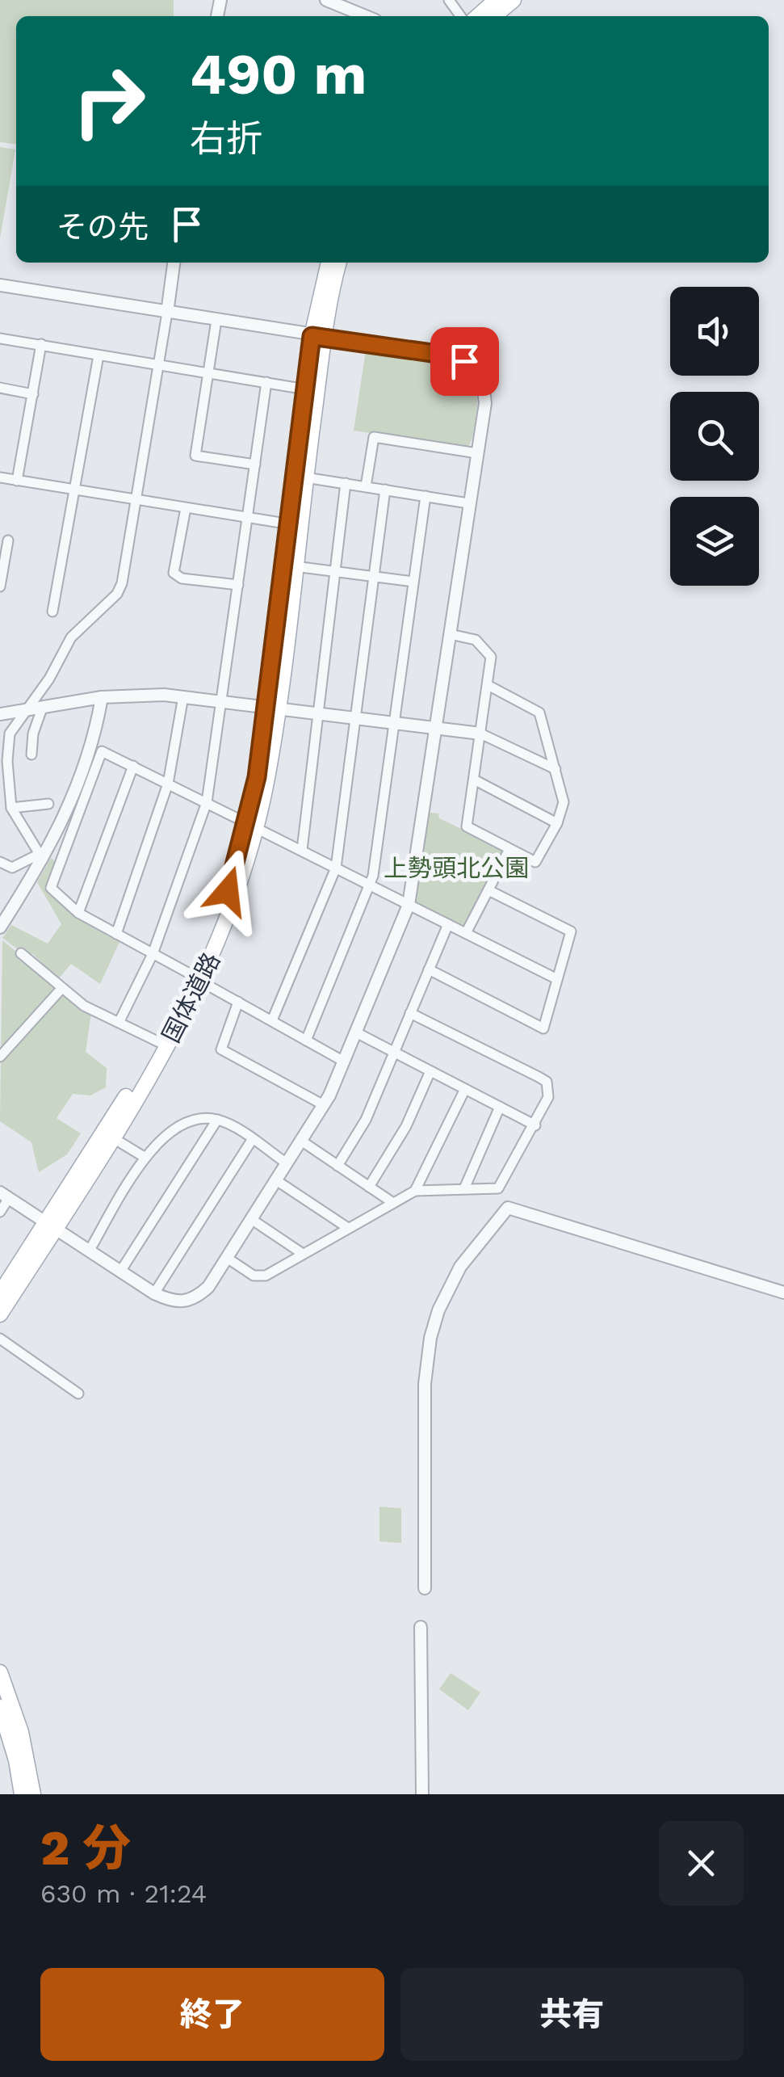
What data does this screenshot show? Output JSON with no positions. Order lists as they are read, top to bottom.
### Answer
{
  "streets": {
    "main road": ["国体道路"]
  },
  "parks": ["上勢頭北公園"],
  "page": {
    "turn": ["490 m", "右折"],
    "then": "その先",
    "heading": ["2 分", "630 m · 21:24"],
    "buttons": ["終了", "共有"]
  }
}
